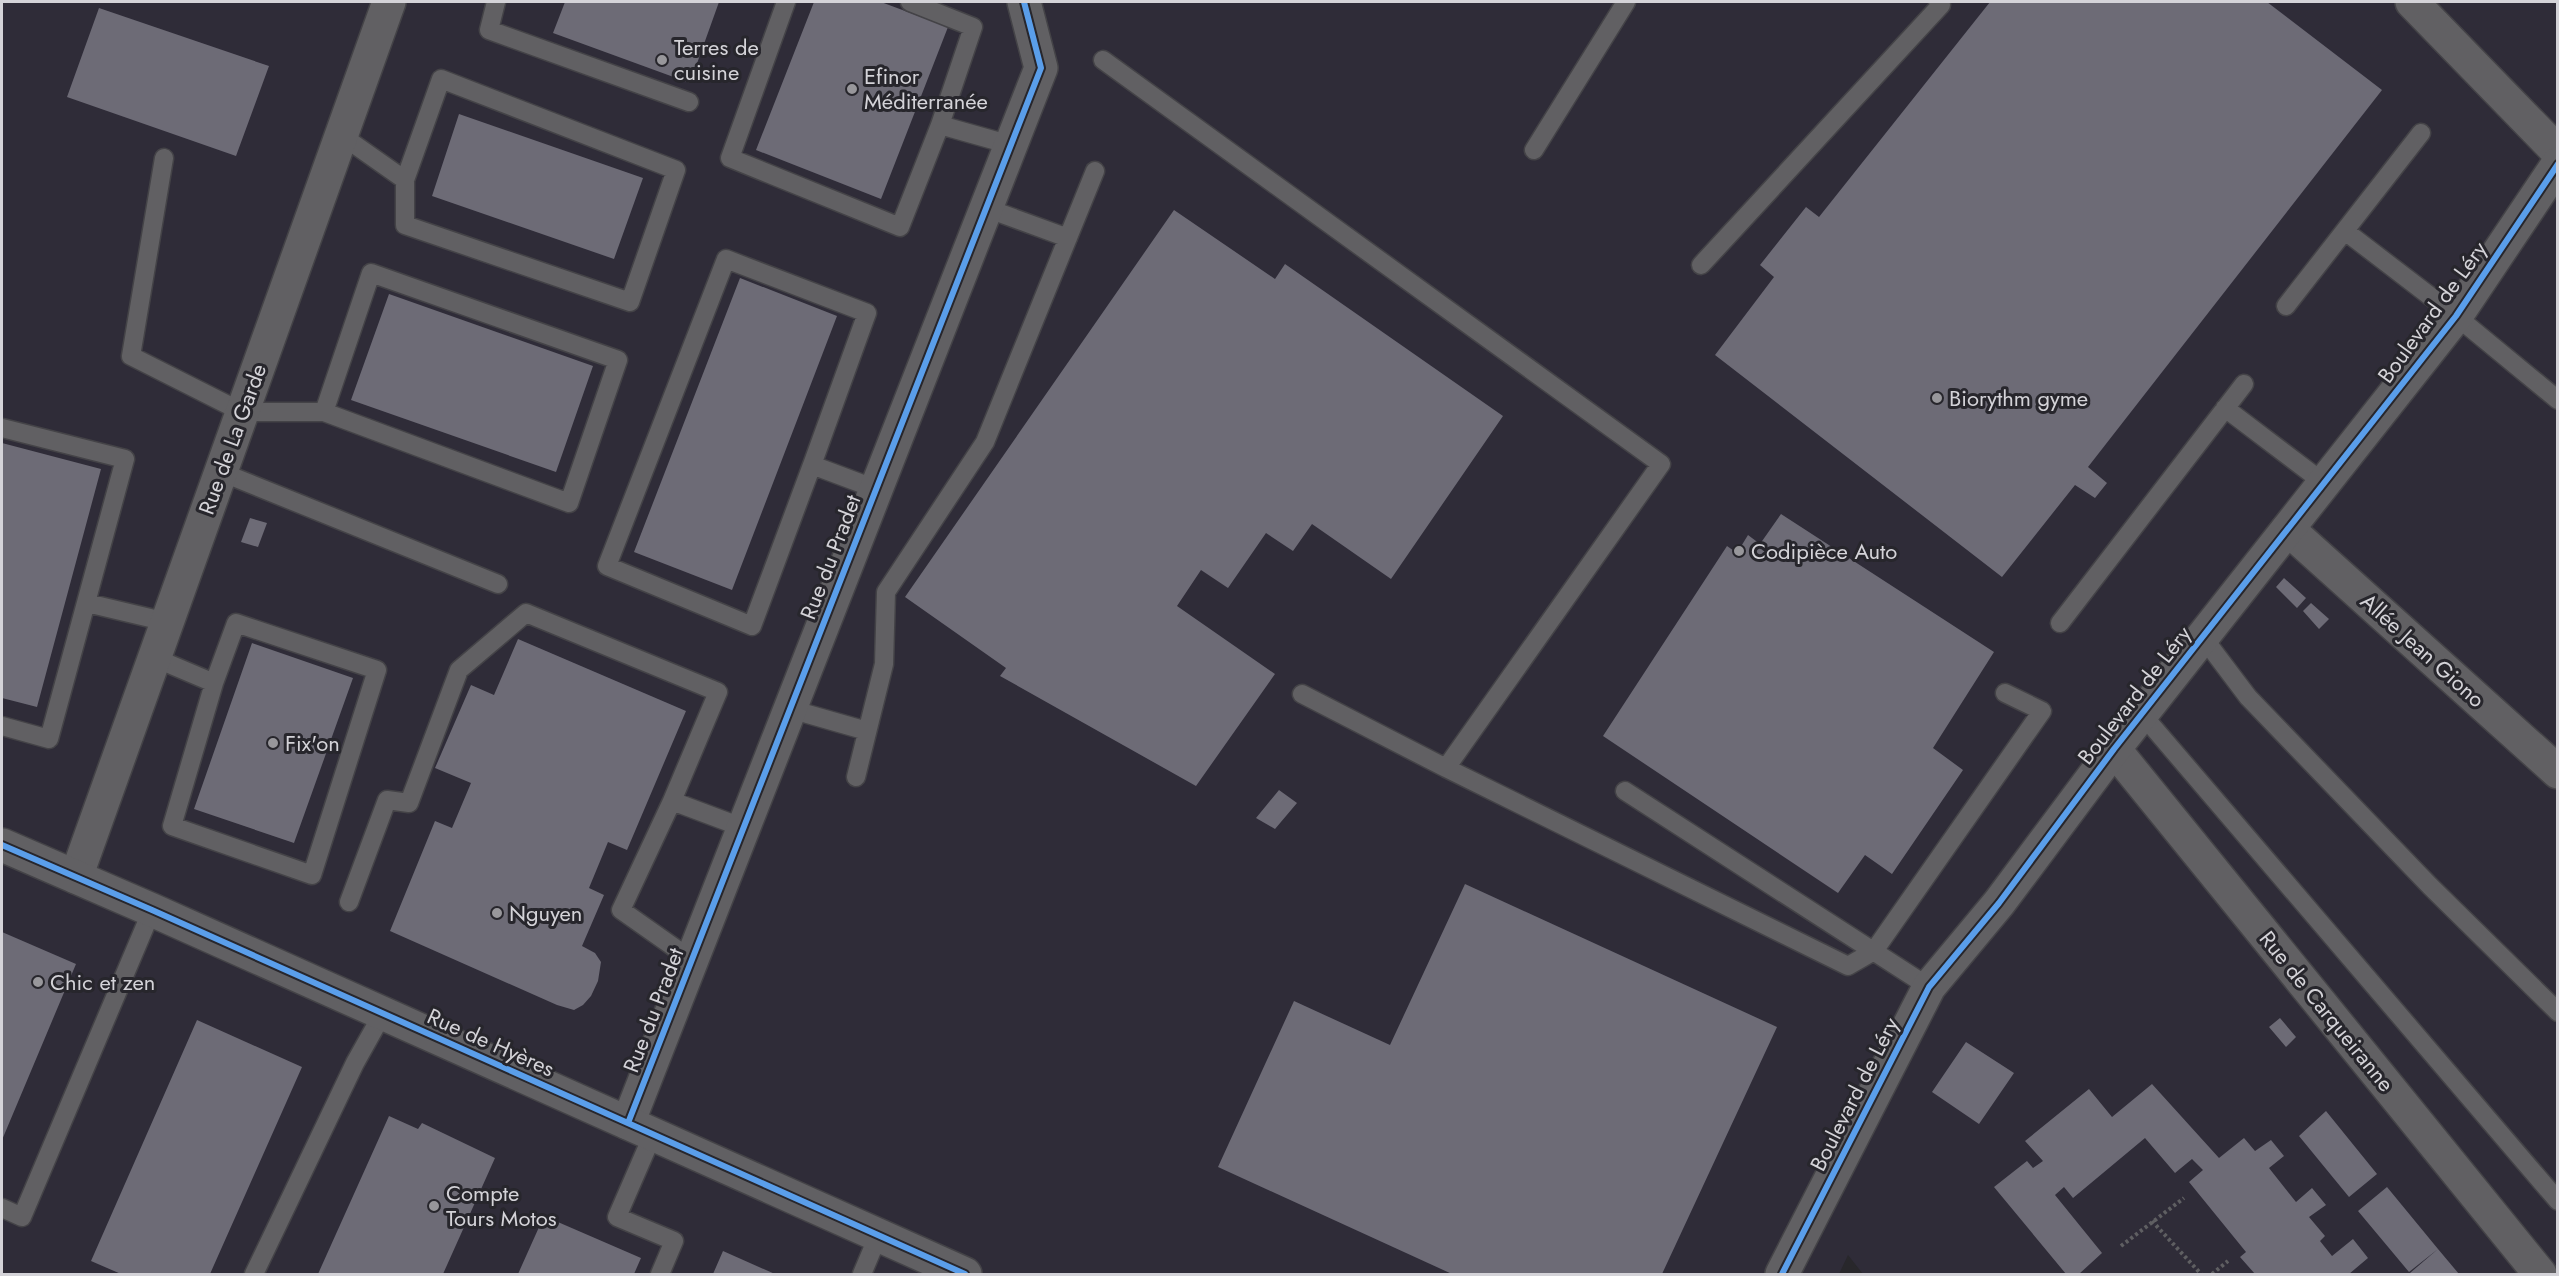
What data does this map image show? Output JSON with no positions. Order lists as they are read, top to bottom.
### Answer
{
  "streets": {
    "street": [
      "Boulevard de Léry",
      "Rue de La Garde",
      "Rue du Pradet",
      "Allée Jean Giono",
      "Rue de Carqueiranne",
      "Rue de Hyères"
    ]
  },
  "crossings": [
    ["Boulevard de Léry", "Allée Jean Giono"],
    ["Boulevard de Léry", "Rue de Carqueiranne"],
    ["Rue de La Garde", "Rue de Hyères"],
    ["Rue du Pradet", "Rue de Hyères"]
  ],
  "places": [
    "Terres de cuisine",
    "Efinor Méditerranée",
    "Biorythm gyme",
    "Codipièce Auto",
    "Fix'on",
    "Nguyen",
    "Chic et zen",
    "Compte Tours Motos"
  ]
}
